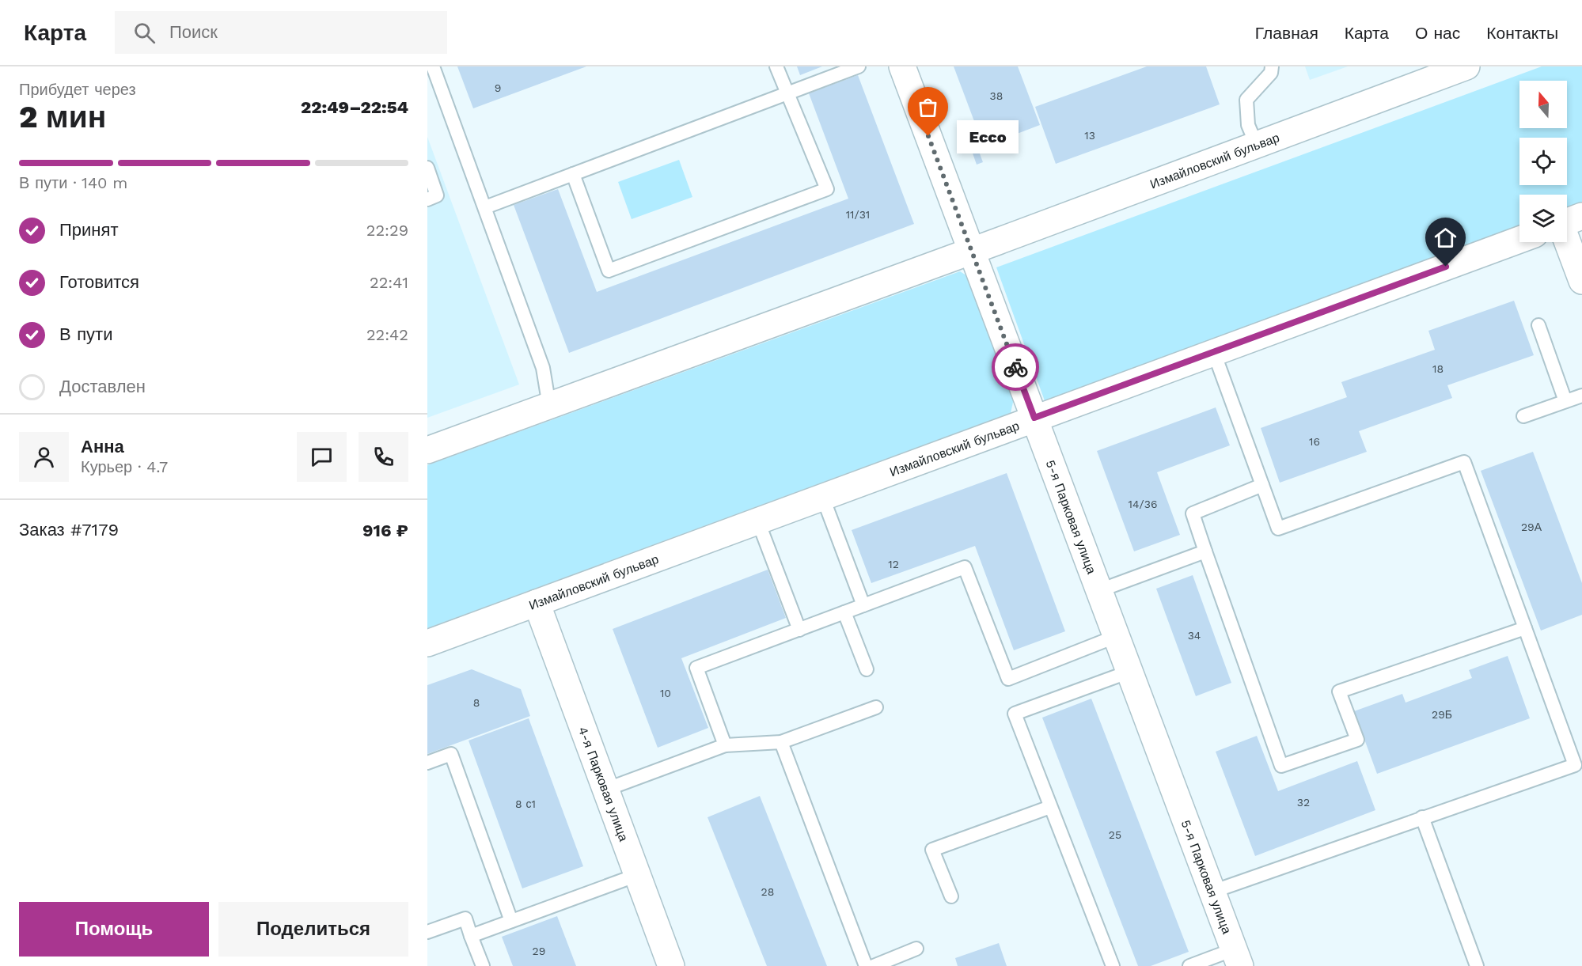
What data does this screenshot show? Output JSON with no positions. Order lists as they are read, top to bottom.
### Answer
{
  "streets": {
    "street": ["Измайловский бульвар", "5-я Парковая улица", "4-я Парковая улица"]
  },
  "crossings": [
    ["Измайловский бульвар", "5-я Парковая улица"],
    ["Измайловский бульвар", "4-я Парковая улица"]
  ],
  "places": ["Ecco"],
  "house_numbers": [
    "9",
    "38",
    "13",
    "11/31",
    "18",
    "16",
    "14/36",
    "29А",
    "12",
    "34",
    "10",
    "8",
    "29Б",
    "32",
    "8 с1",
    "25",
    "28",
    "29"
  ],
  "north": "top",
  "page": {
    "header": "Карта",
    "search": "Поиск",
    "nav": [
      "Главная",
      "Карта",
      "О нас",
      "Контакты"
    ],
    "heading": ["2 мин", "Прибудет через", "22:49–22:54"],
    "panel": [
      "Анна",
      "Курьер · 4.7",
      "Заказ #7179",
      "916 ₽"
    ],
    "bubble": "Ecco",
    "bar": "В пути · 140 m",
    "list": [
      ["Принят", "22:29"],
      ["Готовится", "22:41"],
      ["В пути", "22:42"],
      "Доставлен"
    ],
    "buttons": ["Помощь", "Поделиться"]
  }
}
